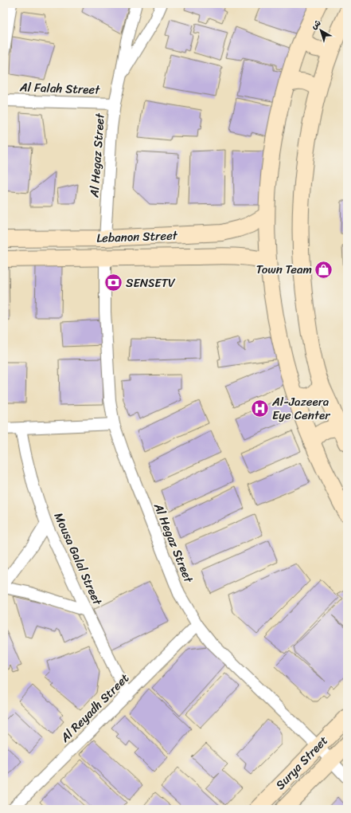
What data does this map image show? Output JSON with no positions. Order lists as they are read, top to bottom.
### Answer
{
  "streets": {
    "street": [
      "Al Falah Street",
      "Al Hegaz Street",
      "Lebanon Street",
      "Mousa Galal Street",
      "Al Reyadh Street",
      "Surya Street"
    ]
  },
  "crossings": [
    ["Al Falah Street", "Al Hegaz Street"],
    ["Al Hegaz Street", "Lebanon Street"],
    ["Al Hegaz Street", "Al Reyadh Street"],
    ["Al Hegaz Street", "Surya Street"],
    ["Mousa Galal Street", "Al Reyadh Street"]
  ],
  "places": {
    "shop": ["Town Team"],
    "bank": ["SENSETV"],
    "hospital": ["Al-Jazeera Eye Center"]
  },
  "north": "top left"
}
